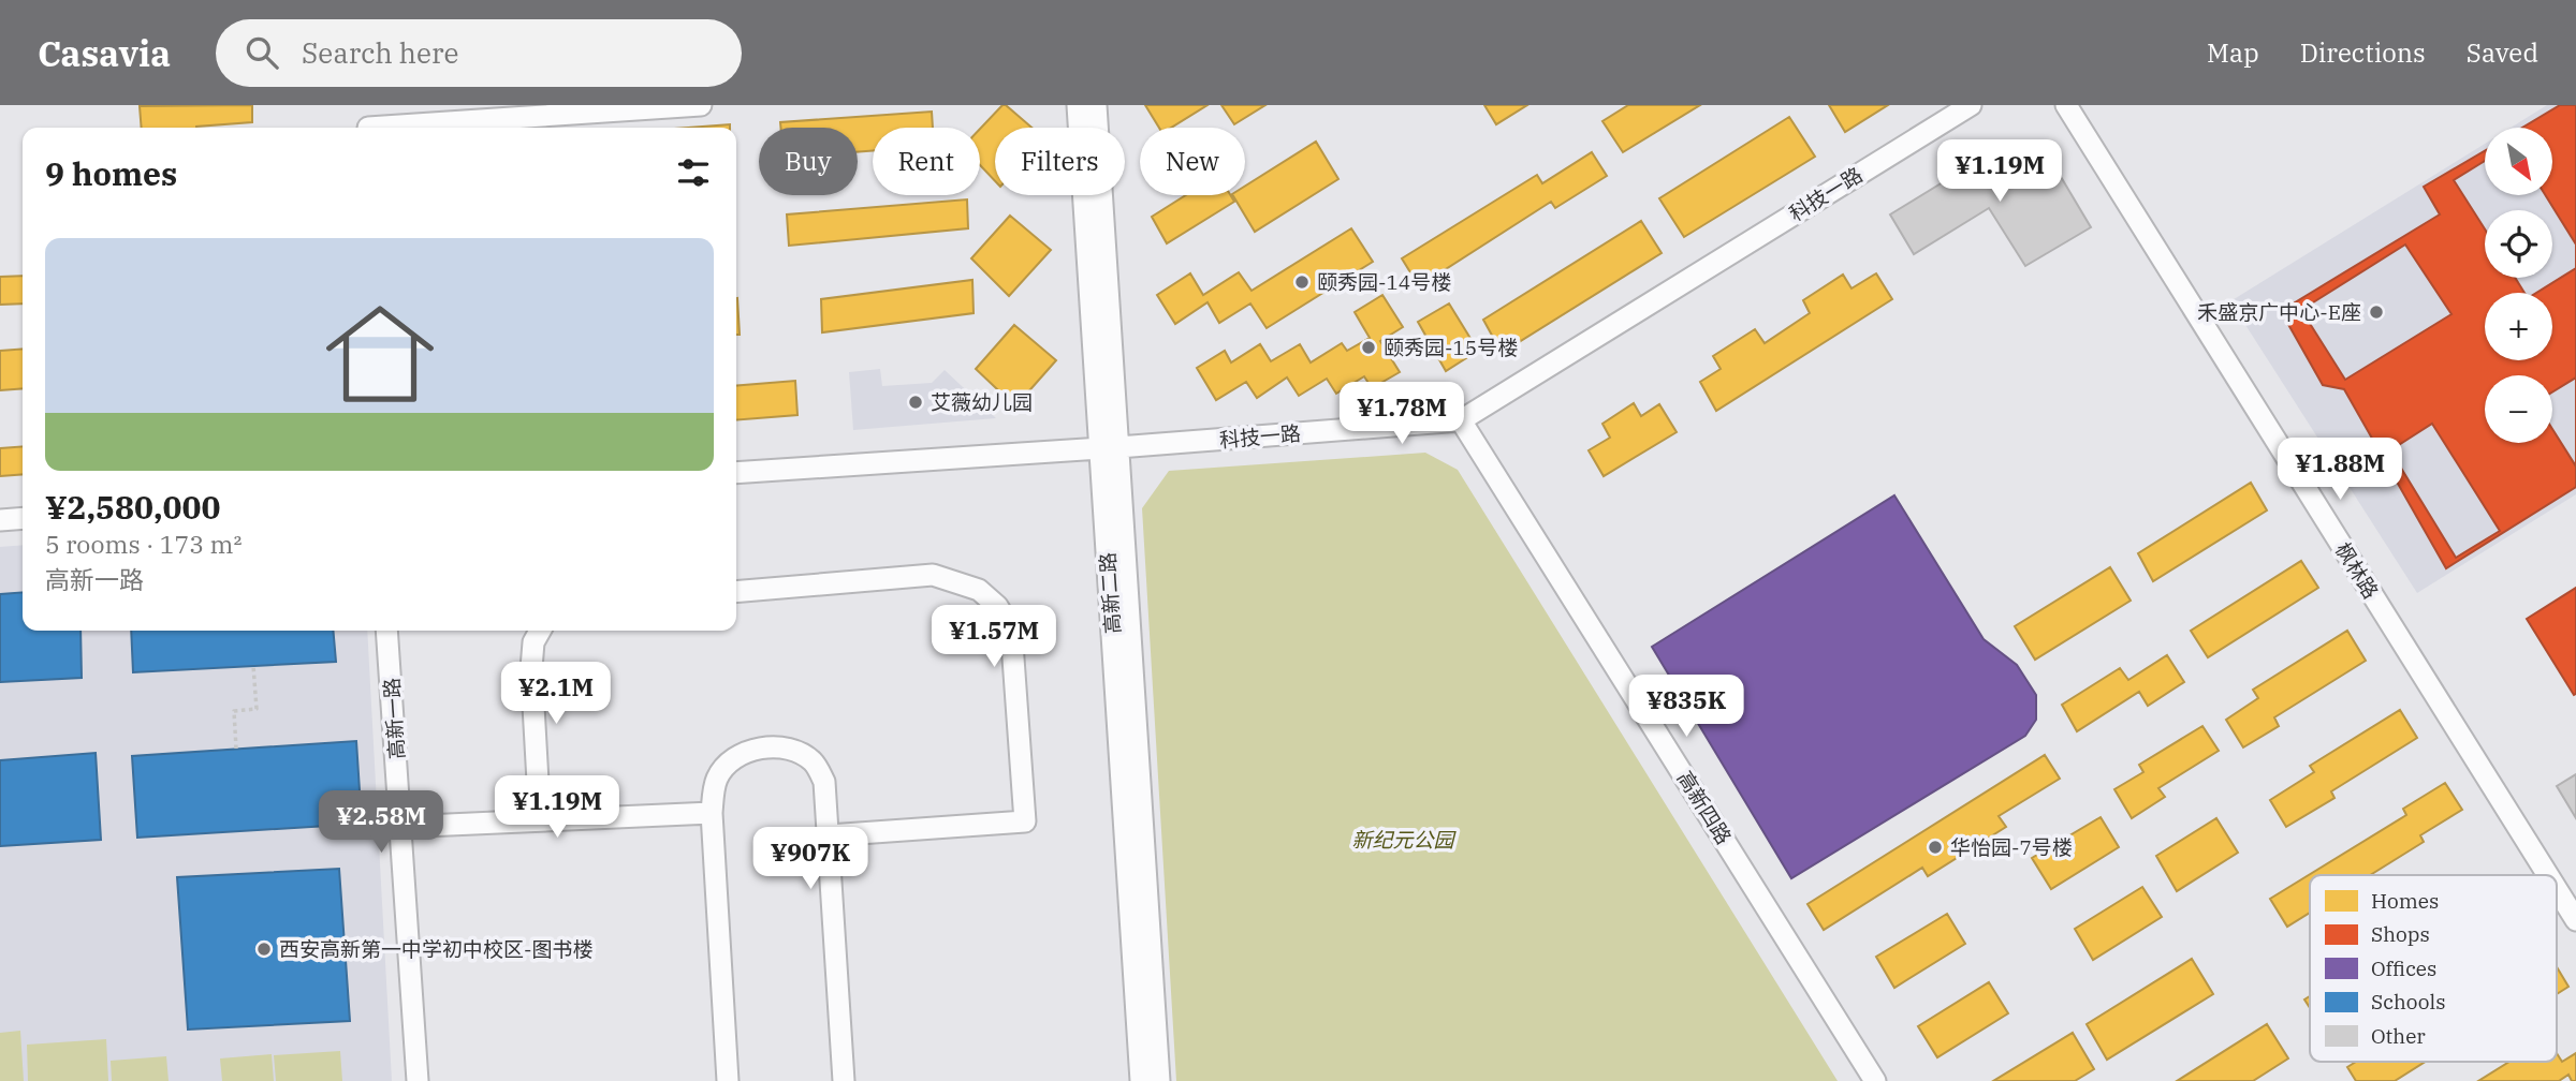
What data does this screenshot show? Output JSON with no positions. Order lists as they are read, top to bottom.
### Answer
{
  "streets": {
    "street": [
      "科技一路",
      "枫林路",
      "高新二路",
      "高新一路",
      "高新四路"
    ]
  },
  "crossings": [
    ["科技一路", "高新二路"],
    ["科技一路", "高新四路"]
  ],
  "parks": ["新纪元公园"],
  "places": [
    "颐秀园-14号楼",
    "禾盛京广中心-E座",
    "颐秀园-15号楼",
    "艾薇幼儿园",
    "华怡园-7号楼",
    "西安高新第一中学初中校区-图书楼"
  ],
  "legend": [
    "Homes",
    "Shops",
    "Offices",
    "Schools",
    "Other"
  ],
  "north": "bottom right",
  "page": {
    "header": "Casavia",
    "search": "Search here",
    "nav": ["Map", "Directions", "Saved"],
    "map_buttons": ["+", "−"],
    "chip": [
      "Buy",
      "Rent",
      "Filters",
      "New"
    ],
    "heading": "9 homes",
    "price": [
      "¥1.19M",
      "¥1.78M",
      "¥1.88M",
      "¥1.57M",
      "¥2.1M",
      "¥835K",
      "¥1.19M",
      "¥2.58M",
      "¥907K"
    ],
    "list": [
      {
        "name": "¥2,580,000",
        "note": "5 rooms · 173 m² · 高新一路"
      }
    ]
  }
}
